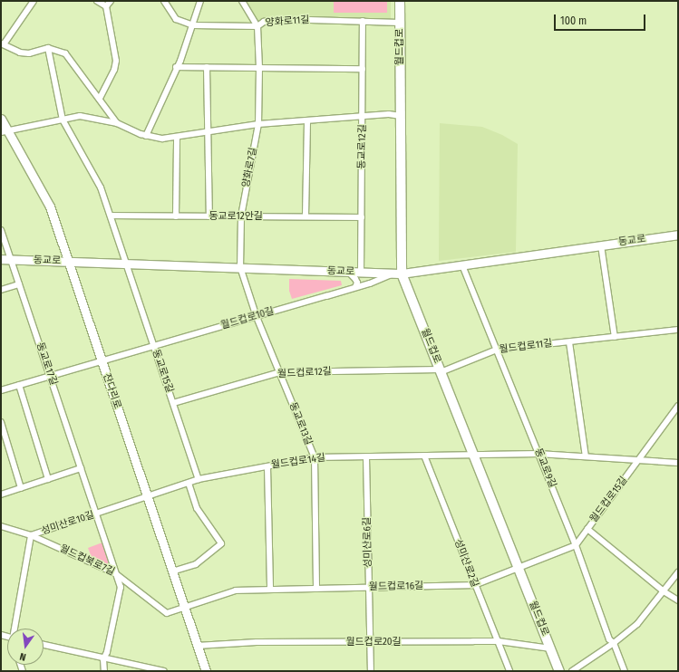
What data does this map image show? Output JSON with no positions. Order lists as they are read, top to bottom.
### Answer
{
  "streets": {
    "main road": ["월드컵로"],
    "street": [
      "양화로11길",
      "동교로12길",
      "양화로7길",
      "동교로12안길",
      "동교로",
      "월드컵로10길",
      "월드컵로11길",
      "동교로17길",
      "동교로15길",
      "월드컵로12길",
      "잔다리로",
      "동교로13길",
      "월드컵로14길",
      "동교로9길",
      "월드컵로15길",
      "성미산로10길",
      "성미산로6길",
      "월드컵북로7길",
      "성미산로2길",
      "월드컵로16길",
      "월드컵로20길"
    ]
  },
  "crossings": [
    ["양화로11길", "월드컵로"],
    ["양화로11길", "동교로12길"],
    ["양화로11길", "양화로7길"],
    ["월드컵로", "동교로"],
    ["월드컵로", "월드컵로10길"],
    ["월드컵로", "월드컵로11길"],
    ["월드컵로", "월드컵로12길"],
    ["월드컵로", "월드컵로14길"],
    ["월드컵로", "월드컵로16길"],
    ["월드컵로", "월드컵로20길"],
    ["동교로12길", "동교로12안길"],
    ["동교로12길", "동교로"],
    ["양화로7길", "동교로12안길"],
    ["양화로7길", "동교로"],
    ["양화로7길", "동교로13길"],
    ["동교로12안길", "동교로15길"],
    ["동교로", "월드컵로10길"],
    ["동교로", "동교로17길"],
    ["동교로", "동교로15길"],
    ["동교로", "잔다리로"],
    ["동교로", "동교로13길"],
    ["동교로", "동교로9길"],
    ["월드컵로10길", "동교로17길"],
    ["월드컵로10길", "동교로15길"],
    ["월드컵로10길", "잔다리로"],
    ["월드컵로10길", "동교로13길"],
    ["월드컵로11길", "월드컵로12길"],
    ["월드컵로11길", "동교로9길"],
    ["동교로17길", "성미산로10길"],
    ["동교로17길", "월드컵북로7길"],
    ["동교로15길", "월드컵로12길"],
    ["동교로15길", "월드컵로14길"],
    ["월드컵로12길", "동교로13길"],
    ["잔다리로", "월드컵로14길"],
    ["잔다리로", "성미산로10길"],
    ["잔다리로", "월드컵북로7길"],
    ["잔다리로", "월드컵로16길"],
    ["잔다리로", "월드컵로20길"],
    ["동교로13길", "월드컵로14길"],
    ["동교로13길", "월드컵로16길"],
    ["월드컵로14길", "동교로9길"],
    ["월드컵로14길", "월드컵로15길"],
    ["월드컵로14길", "성미산로10길"],
    ["월드컵로14길", "성미산로6길"],
    ["월드컵로14길", "성미산로2길"],
    ["동교로9길", "월드컵로15길"],
    ["성미산로10길", "월드컵북로7길"],
    ["성미산로6길", "월드컵로16길"],
    ["성미산로6길", "월드컵로20길"],
    ["월드컵북로7길", "월드컵로16길"],
    ["성미산로2길", "월드컵로16길"],
    ["성미산로2길", "월드컵로20길"]
  ],
  "scale_bar": "100 m",
  "north": "bottom"
}
